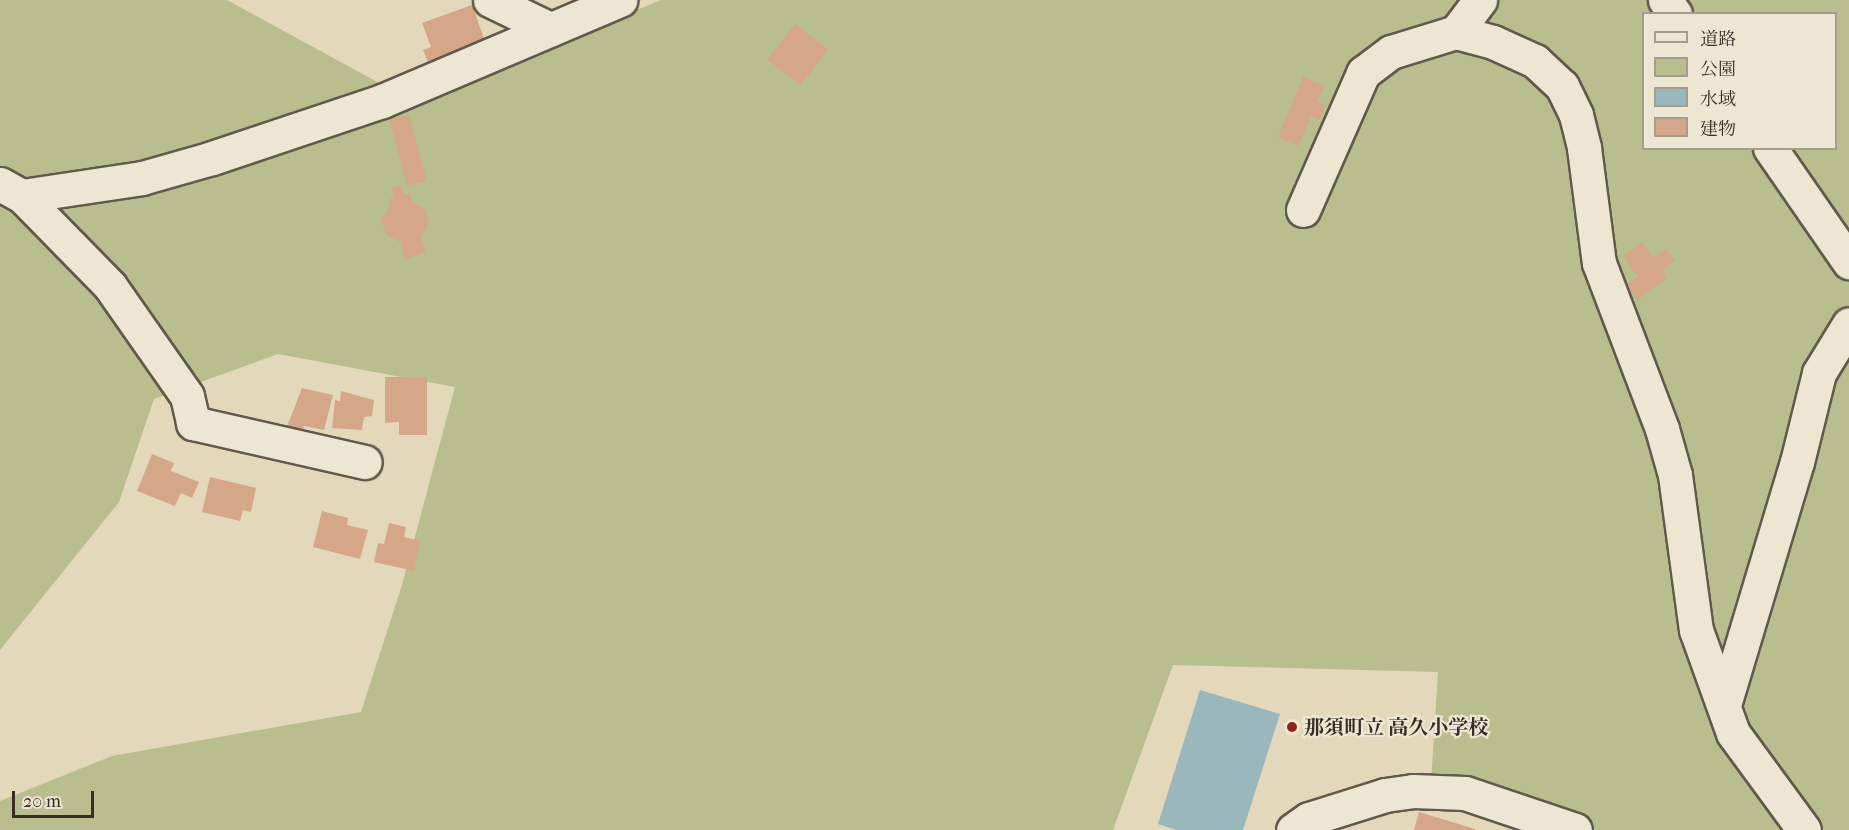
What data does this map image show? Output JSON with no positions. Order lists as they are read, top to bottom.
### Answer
{
  "places": ["那須町立 高久小学校"],
  "legend": [
    "道路",
    "公園",
    "水域",
    "建物"
  ],
  "scale_bar": "20 m"
}
